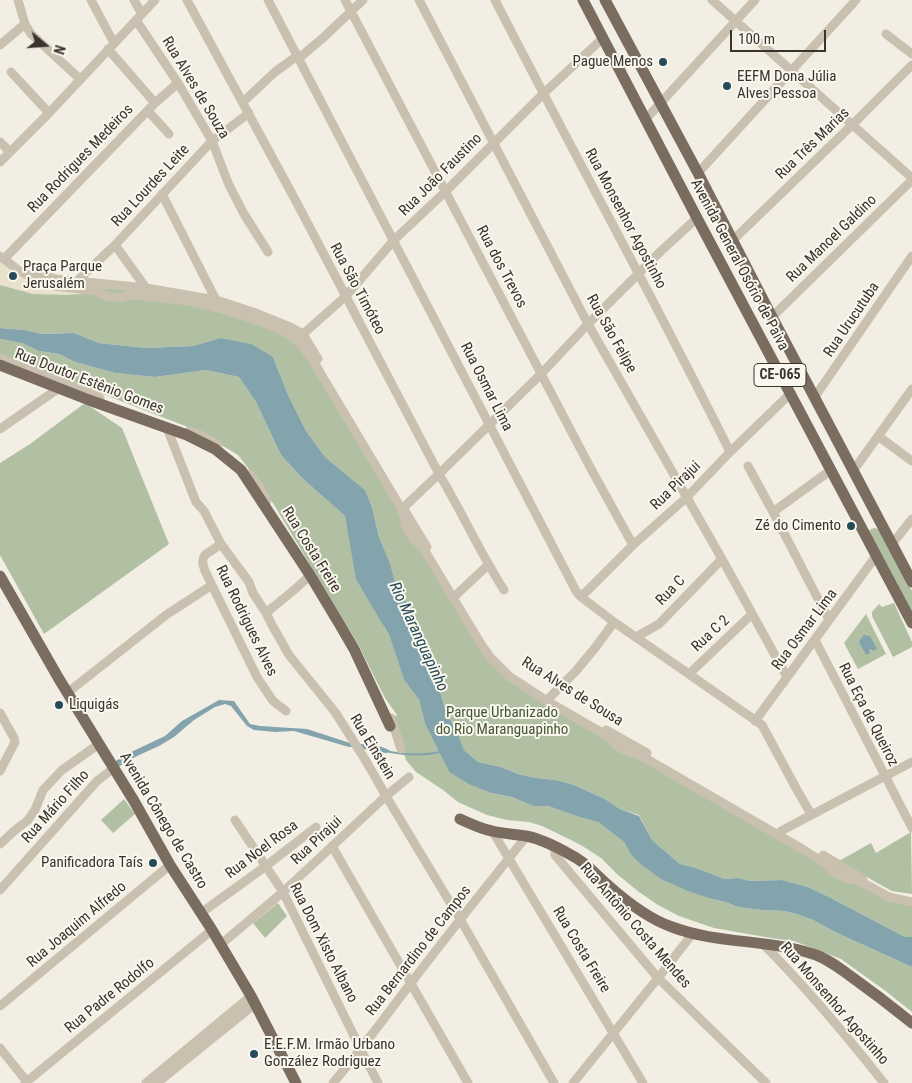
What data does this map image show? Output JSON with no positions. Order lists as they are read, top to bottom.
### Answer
{
  "streets": {
    "main road": [
      "Avenida General Osório de Paiva",
      "CE-065",
      "Rua Doutor Estênio Gomes",
      "Rua Costa Freire",
      "Avenida Cônego de Castro"
    ],
    "street": [
      "Rua Alves de Souza",
      "Rua Três Marias",
      "Rua Rodrigues Medeiros",
      "Rua João Faustino",
      "Rua Lourdes Leite",
      "Rua Monsenhor Agostinho",
      "Rua Manoel Galdino",
      "Rua dos Trevos",
      "Rua São Timóteo",
      "Rua Urucutuba",
      "Rua São Felipe",
      "Rua Osmar Lima",
      "Rua Pirajui",
      "Rua C",
      "Rua Rodrigues Alves",
      "Rua C 2",
      "Rua Alves de Sousa",
      "Rua Eça de Queiroz",
      "Rua Einstein",
      "Rua Mário Filho",
      "Rua Noel Rosa",
      "Rua Joaquim Alfredo",
      "Rua Antônio Costa Mendes",
      "Rua Dom Xisto Albano",
      "Rua Bernardino de Campos",
      "Rua Padre Rodolfo"
    ]
  },
  "crossings": [
    ["Rua Alves de Souza", "Rua Rodrigues Medeiros"],
    ["Rua Alves de Souza", "Rua Lourdes Leite"],
    ["Rua Três Marias", "Avenida General Osório de Paiva"],
    ["Rua João Faustino", "Rua Monsenhor Agostinho"],
    ["Rua João Faustino", "Avenida General Osório de Paiva"],
    ["Rua João Faustino", "Rua dos Trevos"],
    ["Rua João Faustino", "Rua São Timóteo"],
    ["Rua João Faustino", "Rua São Felipe"],
    ["Rua João Faustino", "Rua Osmar Lima"],
    ["Rua João Faustino", "Rua Alves de Sousa"],
    ["Rua Lourdes Leite", "Rua São Timóteo"],
    ["Rua Monsenhor Agostinho", "Rua Pirajui"],
    ["Rua Manoel Galdino", "Avenida General Osório de Paiva"],
    ["Avenida General Osório de Paiva", "Rua Urucutuba"],
    ["Avenida General Osório de Paiva", "Rua Osmar Lima"],
    ["Avenida General Osório de Paiva", "Rua Pirajui"],
    ["Rua dos Trevos", "Rua Pirajui"],
    ["Rua São Felipe", "Rua Osmar Lima"],
    ["Rua São Felipe", "Rua Pirajui"],
    ["Rua São Felipe", "Rua C"],
    ["Rua São Felipe", "Rua C 2"],
    ["Rua Doutor Estênio Gomes", "Rua Costa Freire"],
    ["Rua Doutor Estênio Gomes", "Rua Einstein"],
    ["Rua Osmar Lima", "Rua Pirajui"],
    ["Rua Osmar Lima", "Rua C"],
    ["Rua Osmar Lima", "Rua C 2"],
    ["Rua Osmar Lima", "Rua Eça de Queiroz"],
    ["Rua Pirajui", "Rua Einstein"],
    ["Rua Pirajui", "Avenida Cônego de Castro"],
    ["Rua Pirajui", "Rua Dom Xisto Albano"],
    ["Rua Costa Freire", "Rua Einstein"],
    ["Rua Costa Freire", "Rua Bernardino de Campos"],
    ["Rua Rodrigues Alves", "Rua Einstein"],
    ["Rua Einstein", "Rua Bernardino de Campos"],
    ["Rua Mário Filho", "Avenida Cônego de Castro"],
    ["Avenida Cônego de Castro", "Rua Noel Rosa"],
    ["Avenida Cônego de Castro", "Rua Joaquim Alfredo"],
    ["Avenida Cônego de Castro", "Rua Padre Rodolfo"],
    ["Rua Noel Rosa", "Rua Dom Xisto Albano"],
    ["Rua Dom Xisto Albano", "Rua Bernardino de Campos"]
  ],
  "water": ["Rio Maranguapinho"],
  "parks": ["Parque Urbanizado do Rio Maranguapinho"],
  "places": [
    "Pague Menos",
    "EEFM Dona Júlia Alves Pessoa",
    "Praça Parque Jerusalém",
    "Zé do Cimento",
    "Liquigás",
    "Panificadora Taís",
    "E.E.F.M. Irmão Urbano González Rodriguez"
  ],
  "scale_bar": "100 m",
  "north": "right"
}
